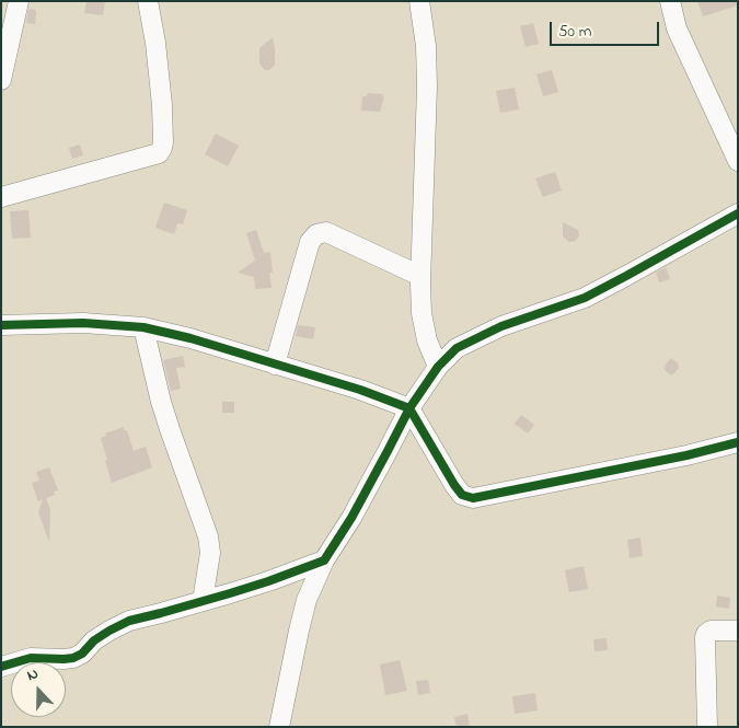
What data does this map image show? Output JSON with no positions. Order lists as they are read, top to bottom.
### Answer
{
  "scale_bar": "50 m",
  "north": "top"
}
